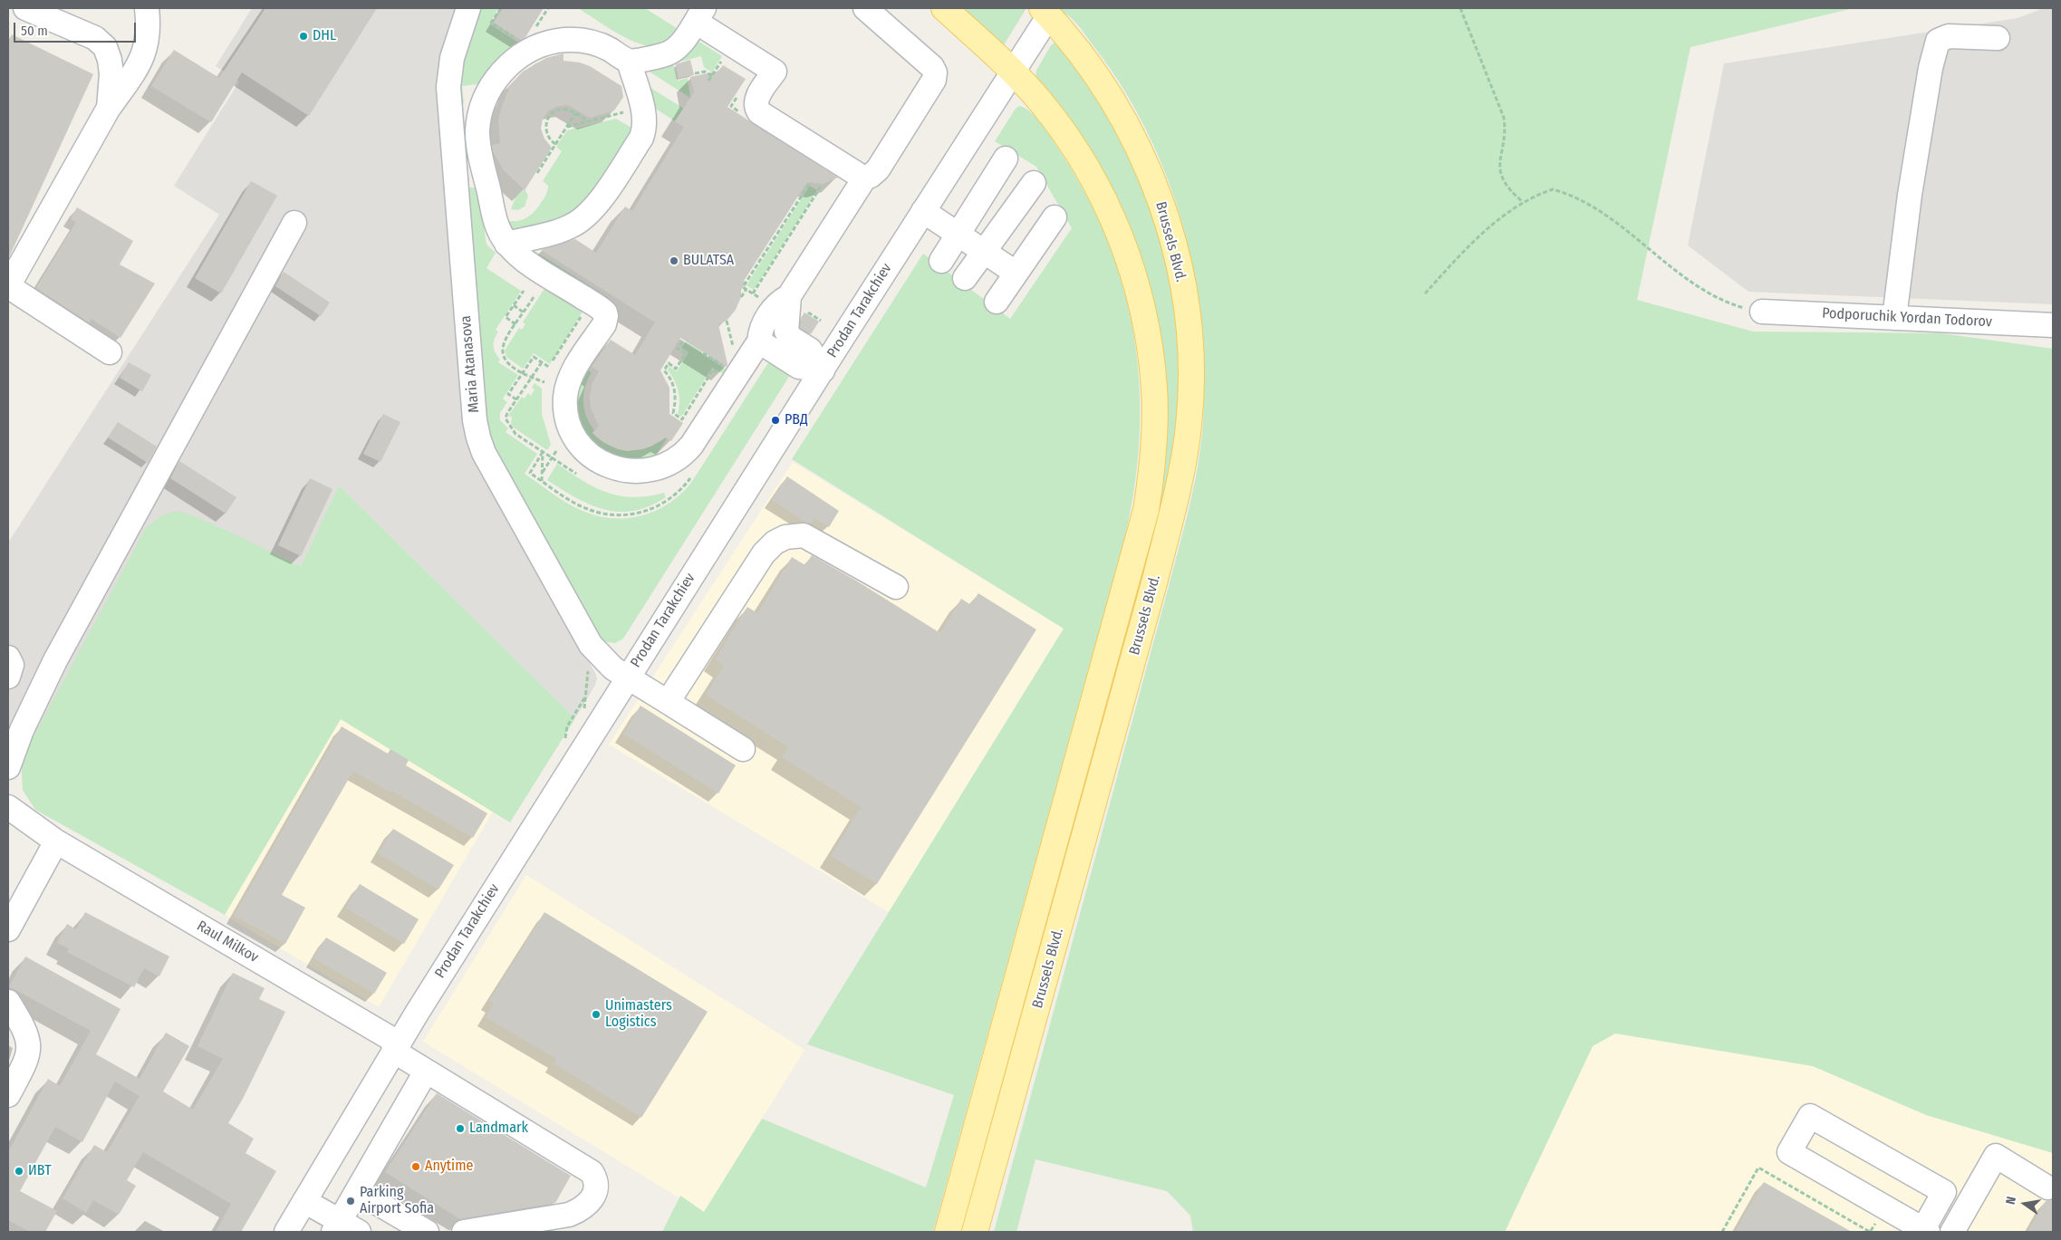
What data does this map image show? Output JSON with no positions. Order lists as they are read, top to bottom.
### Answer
{
  "streets": {
    "main road": ["Brussels Blvd."],
    "street": [
      "Prodan Tarakchiev",
      "Podporuchik Yordan Todorov",
      "Maria Atanasova",
      "Raul Milkov"
    ]
  },
  "crossings": [
    ["Brussels Blvd.", "Prodan Tarakchiev"],
    ["Prodan Tarakchiev", "Maria Atanasova"],
    ["Prodan Tarakchiev", "Raul Milkov"]
  ],
  "places": [
    "DHL",
    "BULATSA",
    "РВД",
    "Unimasters Logistics",
    "Landmark",
    "Anytime",
    "ИВТ",
    "Parking Airport Sofia"
  ],
  "scale_bar": "50 m",
  "north": "left"
}
